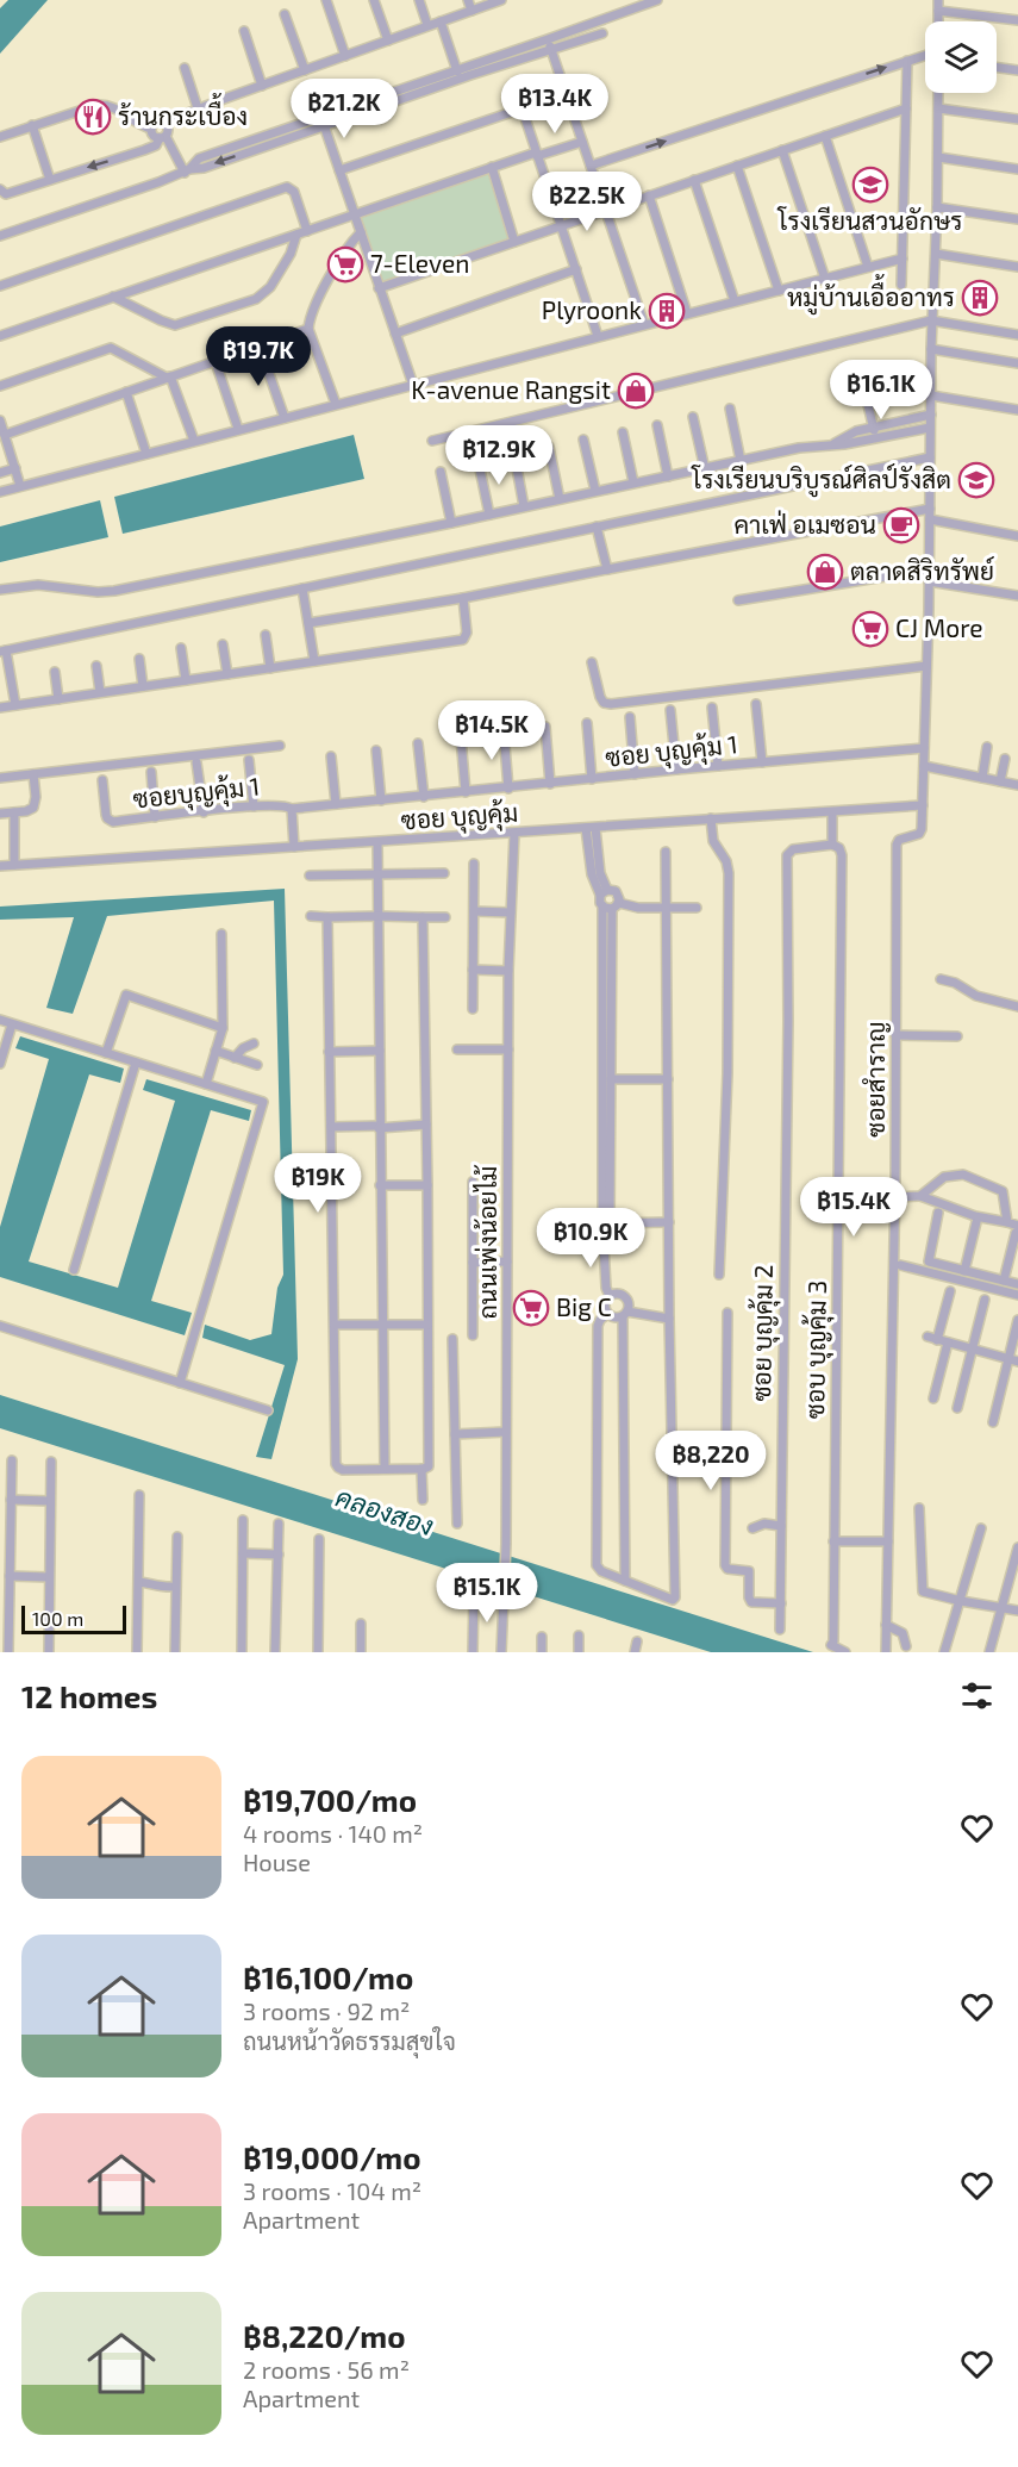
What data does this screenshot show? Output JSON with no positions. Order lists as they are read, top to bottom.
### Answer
{
  "streets": {
    "street": [
      "ซอย บุญคุ้ม 1",
      "ซอยบุญคุ้ม 1",
      "ซอย บุญคุ้ม",
      "ซอยสำราญ",
      "ถนนเพ่งน้อยไม้",
      "ซอย บุญคุ้ม 2",
      "ซอบ บุญคุ้ม 3"
    ]
  },
  "crossings": [
    ["ซอย บุญคุ้ม 1", "ซอยบุญคุ้ม 1"],
    ["ซอย บุญคุ้ม", "ซอยสำราญ"],
    ["ซอย บุญคุ้ม", "ถนนเพ่งน้อยไม้"],
    ["ซอย บุญคุ้ม", "ซอบ บุญคุ้ม 3"],
    ["ซอย บุญคุ้ม 2", "ซอบ บุญคุ้ม 3"]
  ],
  "water": ["คลองสอง"],
  "places": {
    "restaurant": ["ร้านกระเบื้อง"],
    "school or university": ["โรงเรียนสวนอักษร", "โรงเรียนบริบูรณ์ศิลป์รังสิต"],
    "supermarket": ["7-Eleven", "CJ More", "Big C"],
    "building": ["หมู่บ้านเอื้ออาทร", "Plyroonk"],
    "shop": ["K-avenue Rangsit", "ตลาดสิริทรัพย์"],
    "cafe": ["คาเฟ่ อเมซอน"]
  },
  "scale_bar": "100 m",
  "page": {
    "price": [
      "฿13.4K",
      "฿21.2K",
      "฿22.5K",
      "฿19.7K",
      "฿16.1K",
      "฿12.9K",
      "฿14.5K",
      "฿19K",
      "฿15.4K",
      "฿10.9K",
      "฿8,220",
      "฿15.1K"
    ],
    "scale": "100 m",
    "heading": "12 homes",
    "list": [
      {
        "name": "฿19,700/mo",
        "note": "4 rooms · 140 m² · House"
      },
      {
        "name": "฿16,100/mo",
        "note": "3 rooms · 92 m² · ถนนหน้าวัดธรรมสุขใจ"
      },
      {
        "name": "฿19,000/mo",
        "note": "3 rooms · 104 m² · Apartment"
      },
      {
        "name": "฿8,220/mo",
        "note": "2 rooms · 56 m² · Apartment"
      }
    ]
  }
}
